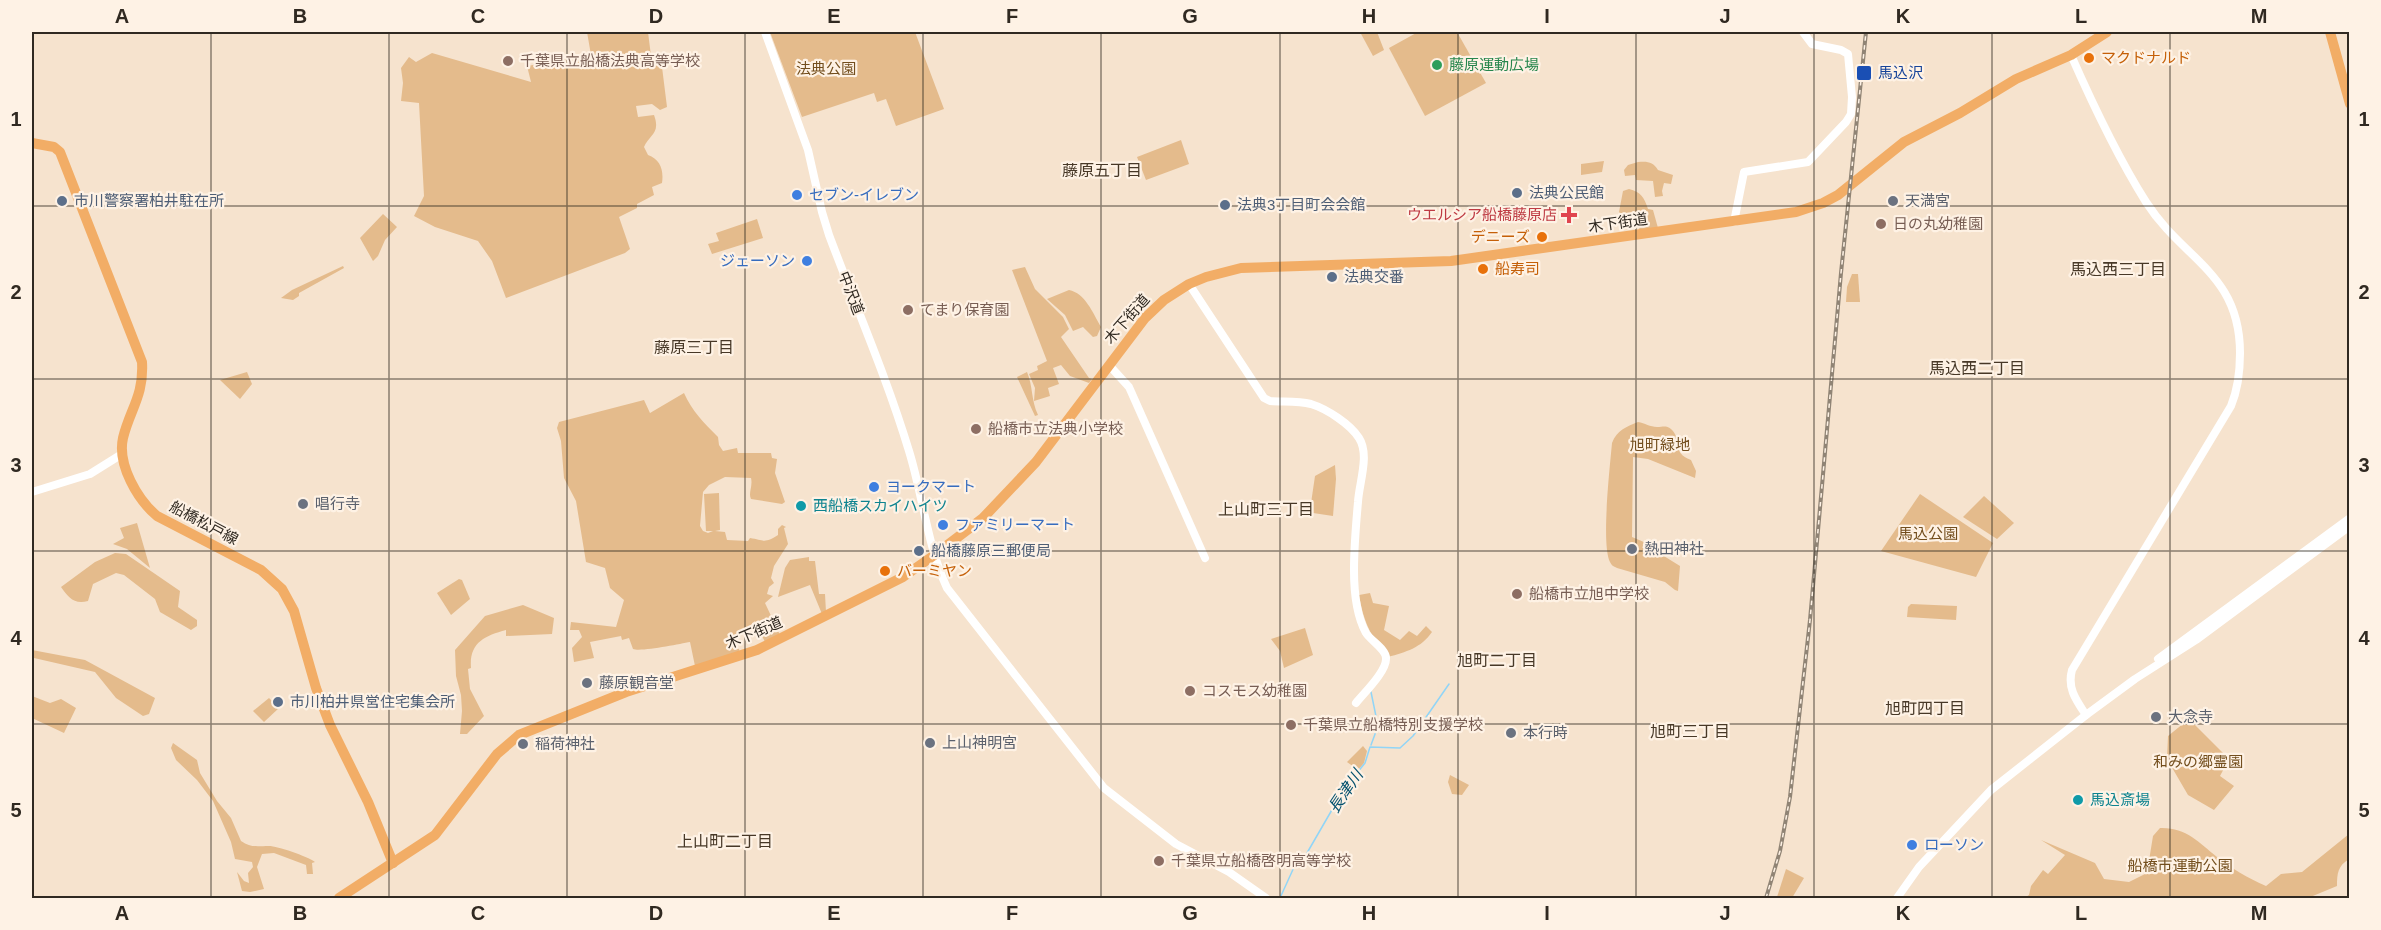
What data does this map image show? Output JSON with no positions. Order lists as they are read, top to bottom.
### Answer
{
  "streets": {
    "main road": ["木下街道", "船橋松戸線"],
    "street": ["中沢道"]
  },
  "crossings": [
    ["木下街道", "中沢道"],
    ["木下街道", "船橋松戸線"]
  ],
  "districts": [
    "藤原五丁目",
    "馬込西三丁目",
    "藤原三丁目",
    "馬込西二丁目",
    "上山町三丁目",
    "旭町二丁目",
    "旭町四丁目",
    "旭町三丁目",
    "上山町二丁目"
  ],
  "water": ["長津川"],
  "parks": [
    "法典公園",
    "旭町緑地",
    "馬込公園",
    "和みの郷霊園",
    "船橋市運動公園"
  ],
  "places": {
    "other": [
      "マクドナルド",
      "千葉県立船橋法典高等学校",
      "藤原運動広場",
      "法典公民館",
      "セブン-イレブン",
      "市川警察署柏井駐在所",
      "天満宮",
      "法典3丁目町会会館",
      "日の丸幼稚園",
      "デニーズ",
      "ジェーソン",
      "船寿司",
      "法典交番",
      "てまり保育園",
      "船橋市立法典小学校",
      "ヨークマート",
      "唱行寺",
      "西船橋スカイハイツ",
      "ファミリーマート",
      "熱田神社",
      "船橋藤原三郵便局",
      "バーミヤン",
      "船橋市立旭中学校",
      "藤原観音堂",
      "コスモス幼稚園",
      "市川柏井県営住宅集会所",
      "大念寺",
      "千葉県立船橋特別支援学校",
      "本行時",
      "上山神明宮",
      "稲荷神社",
      "馬込斎場",
      "ローソン",
      "千葉県立船橋啓明高等学校"
    ],
    "transit": ["馬込沢"],
    "health": ["ウエルシア船橋藤原店"]
  },
  "grid": {
    "columns": [
      "A",
      "B",
      "C",
      "D",
      "E",
      "F",
      "G",
      "H",
      "I",
      "J",
      "K",
      "L",
      "M"
    ],
    "rows": [
      "1",
      "2",
      "3",
      "4",
      "5"
    ]
  }
}
